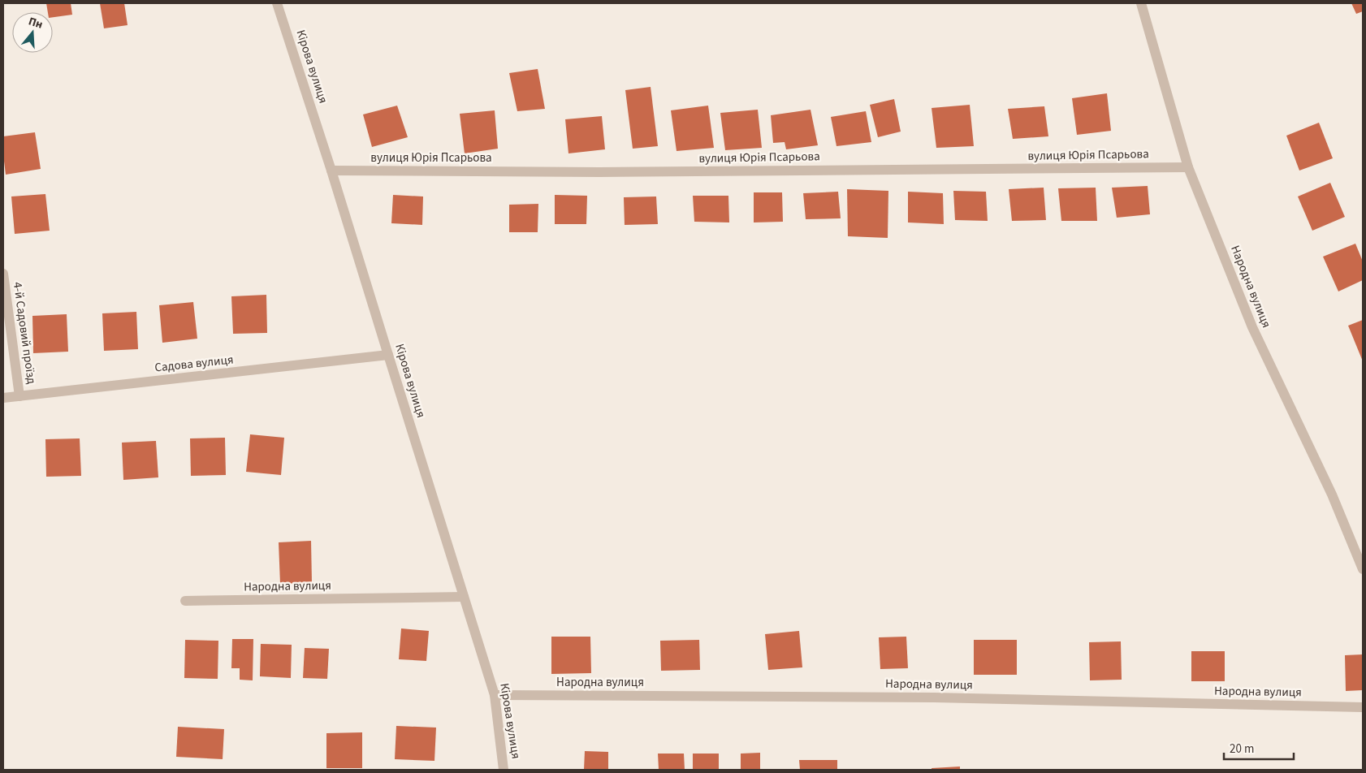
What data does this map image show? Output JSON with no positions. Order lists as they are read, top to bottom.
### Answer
{
  "streets": {
    "street": [
      "Кірова вулиця",
      "вулиця Юрія Псарьова",
      "Народна вулиця",
      "4-й Садовий проїзд",
      "Садова вулиця"
    ]
  },
  "crossings": [
    ["Кірова вулиця", "вулиця Юрія Псарьова"],
    ["Кірова вулиця", "Народна вулиця"],
    ["Кірова вулиця", "Садова вулиця"],
    ["вулиця Юрія Псарьова", "Народна вулиця"],
    ["4-й Садовий проїзд", "Садова вулиця"]
  ],
  "scale_bar": "20 m",
  "north": "top"
}
